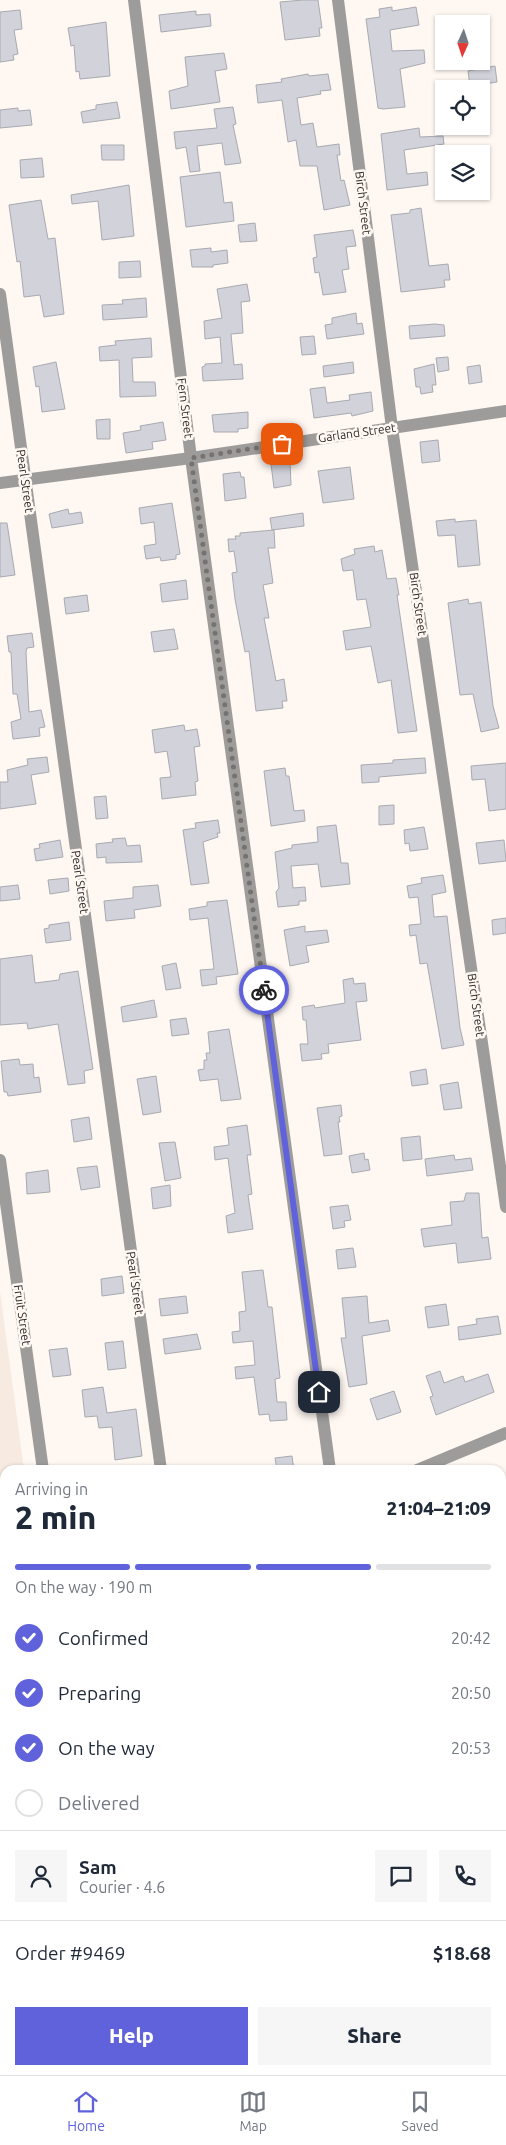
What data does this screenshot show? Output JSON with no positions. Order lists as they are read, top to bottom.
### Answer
{
  "streets": {
    "street": [
      "Birch Street",
      "Fern Street",
      "Garland Street",
      "Pearl Street",
      "Fruit Street"
    ]
  },
  "crossings": [
    ["Birch Street", "Garland Street"],
    ["Fern Street", "Garland Street"],
    ["Garland Street", "Pearl Street"]
  ],
  "north": "bottom",
  "page": {
    "heading": ["2 min", "Arriving in", "21:04–21:09"],
    "panel": [
      "Sam",
      "Courier · 4.6",
      "Order #9469",
      "$18.68"
    ],
    "bar": "On the way · 190 m",
    "list": [
      ["Confirmed", "20:42"],
      ["Preparing", "20:50"],
      ["On the way", "20:53"],
      "Delivered"
    ],
    "buttons": ["Help", "Share"],
    "tabs": ["Home", "Map", "Saved"]
  }
}
